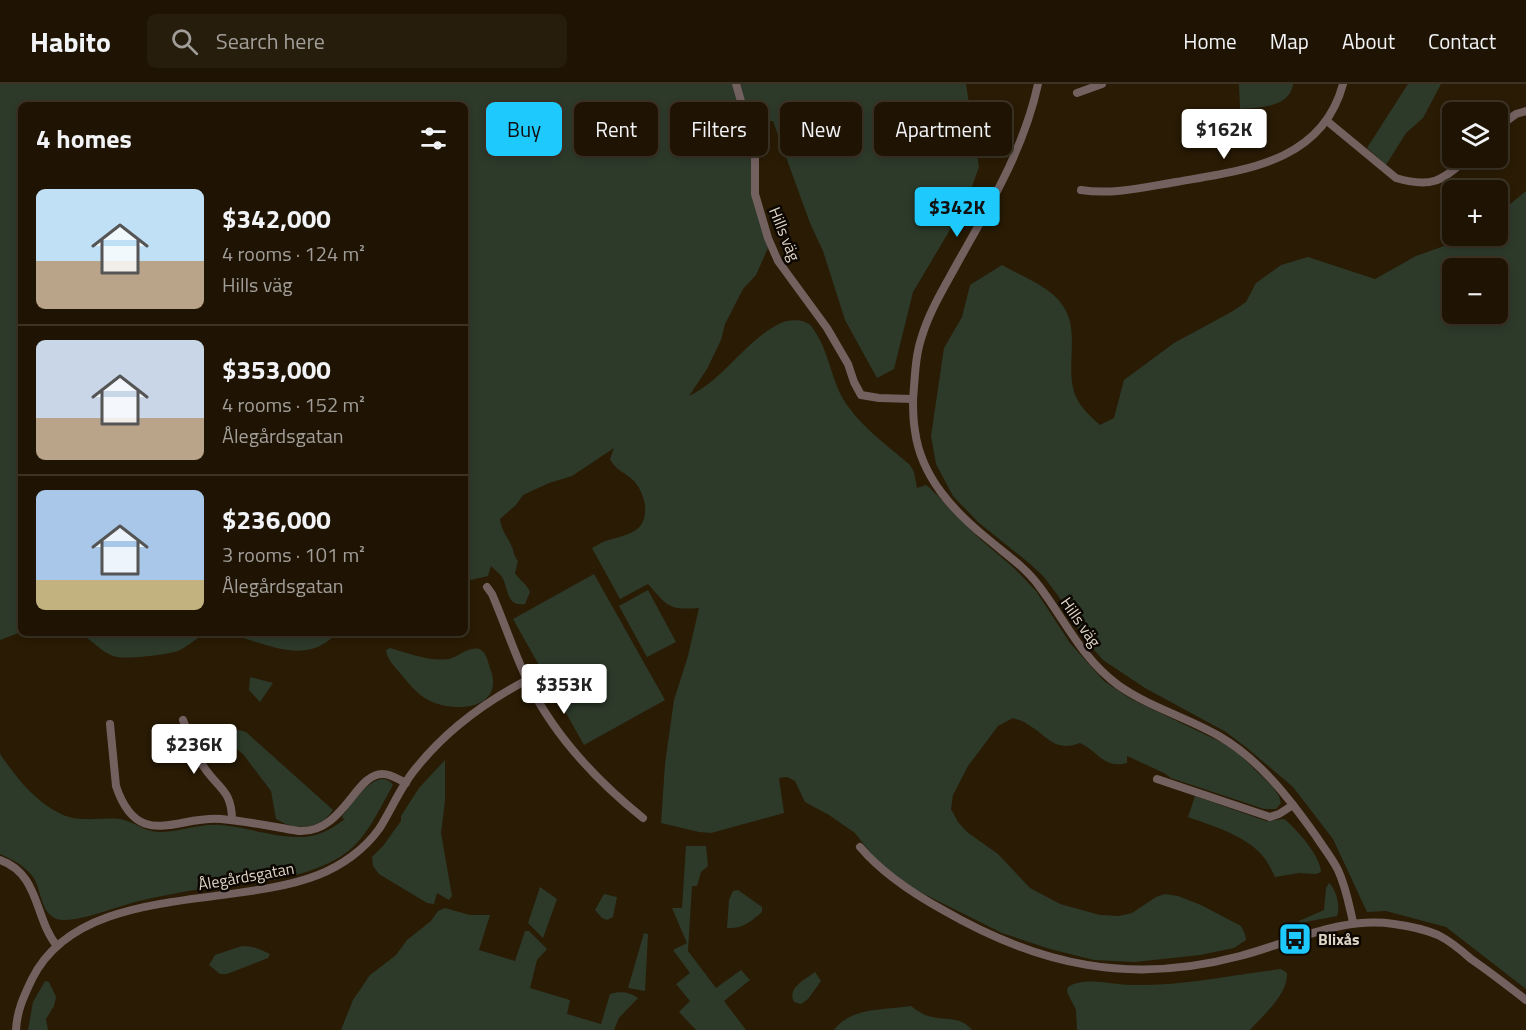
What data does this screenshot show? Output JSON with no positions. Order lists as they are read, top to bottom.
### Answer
{
  "streets": {
    "street": ["Hills väg", "Ålegårdsgatan"]
  },
  "places": {
    "bus stop": ["Blixås"]
  },
  "page": {
    "header": "Habito",
    "search": "Search here",
    "nav": [
      "Home",
      "Map",
      "About",
      "Contact"
    ],
    "map_buttons": ["+", "−"],
    "chip": [
      "Buy",
      "Rent",
      "Filters",
      "New",
      "Apartment"
    ],
    "heading": "4 homes",
    "price": [
      "$162K",
      "$342K",
      "$353K",
      "$236K"
    ],
    "list": [
      {
        "name": "$342,000",
        "note": "4 rooms · 124 m² · Hills väg"
      },
      {
        "name": "$353,000",
        "note": "4 rooms · 152 m² · Ålegårdsgatan"
      },
      {
        "name": "$236,000",
        "note": "3 rooms · 101 m² · Ålegårdsgatan"
      }
    ]
  }
}
